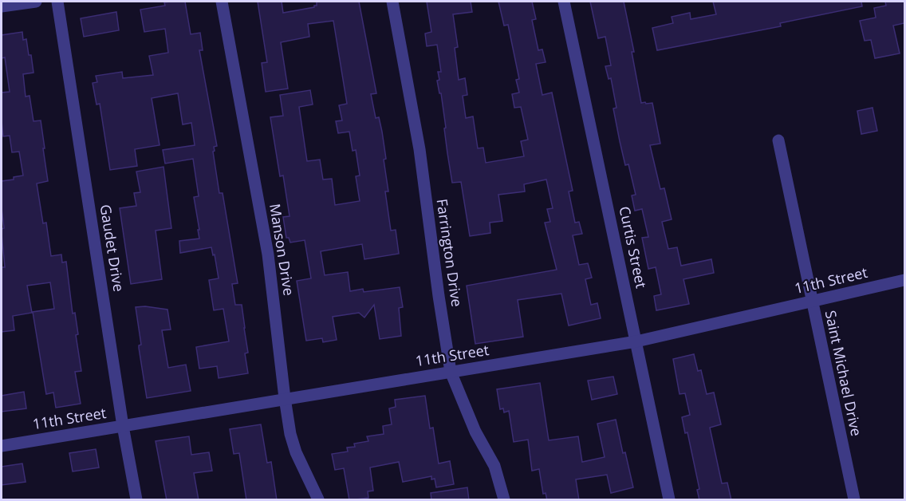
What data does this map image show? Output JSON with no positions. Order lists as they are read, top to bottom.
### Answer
{
  "streets": {
    "street": [
      "Curtis Street",
      "Gaudet Drive",
      "Manson Drive",
      "Farrington Drive",
      "11th Street",
      "Saint Michael Drive"
    ]
  },
  "crossings": [
    ["Curtis Street", "11th Street"],
    ["Gaudet Drive", "11th Street"],
    ["Manson Drive", "11th Street"],
    ["Farrington Drive", "11th Street"],
    ["11th Street", "Saint Michael Drive"]
  ]
}
